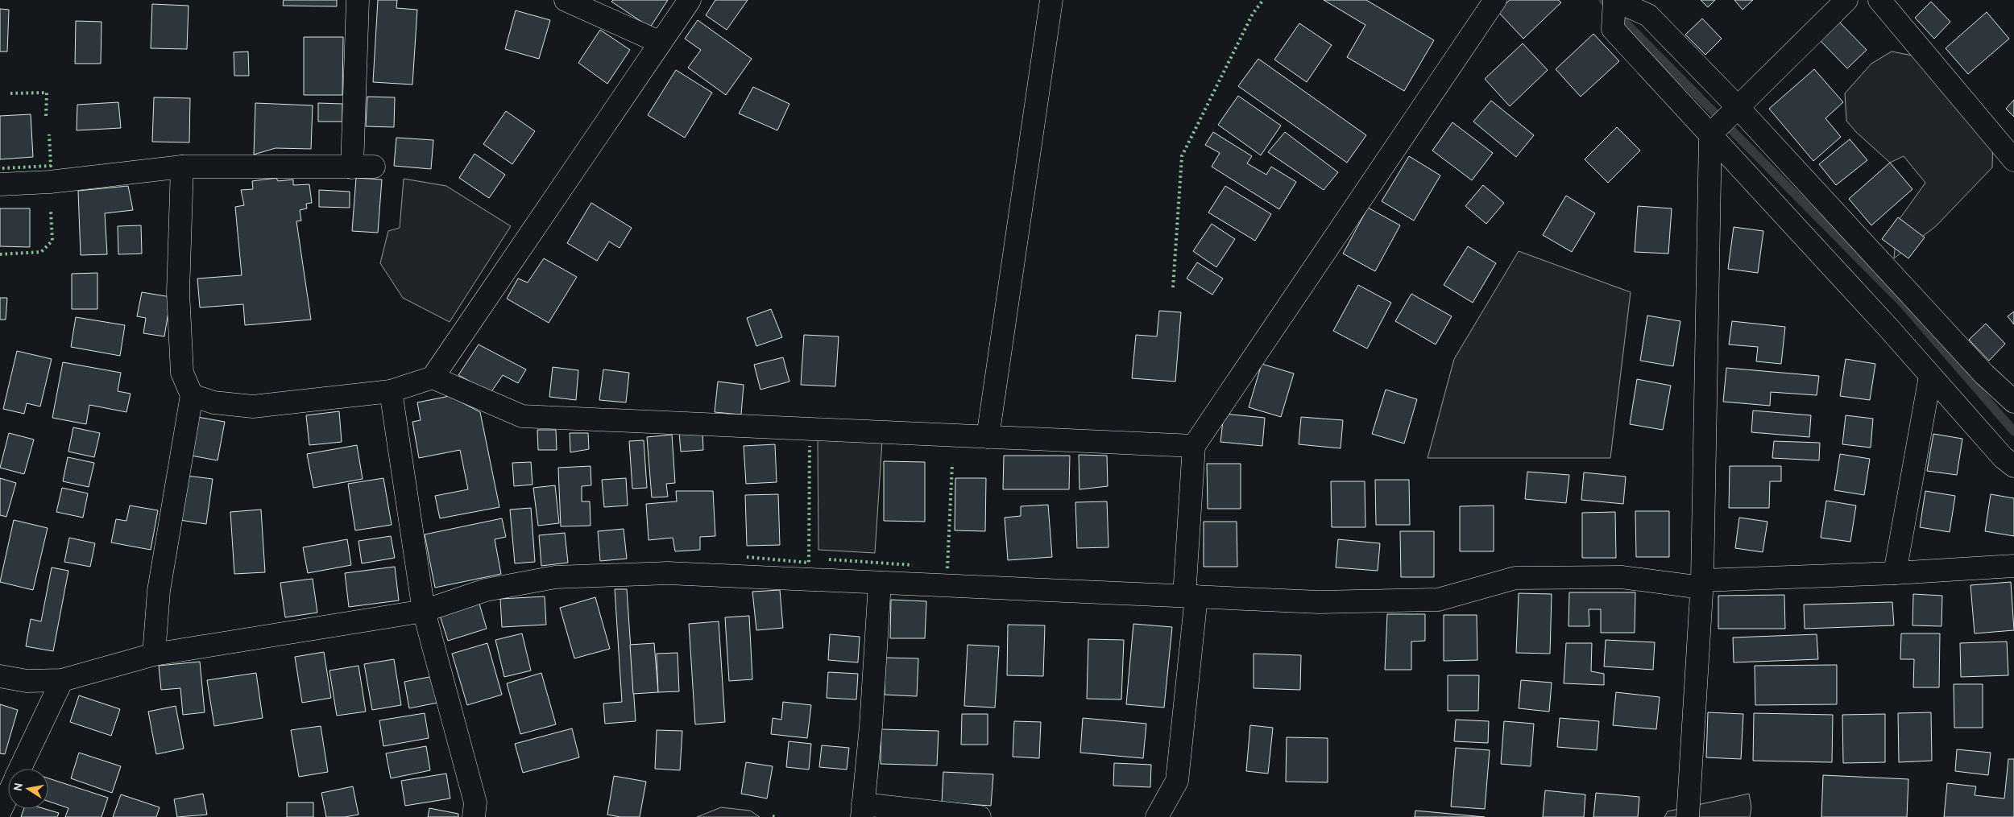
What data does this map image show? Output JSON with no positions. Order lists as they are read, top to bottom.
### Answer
{
  "north": "left"
}
